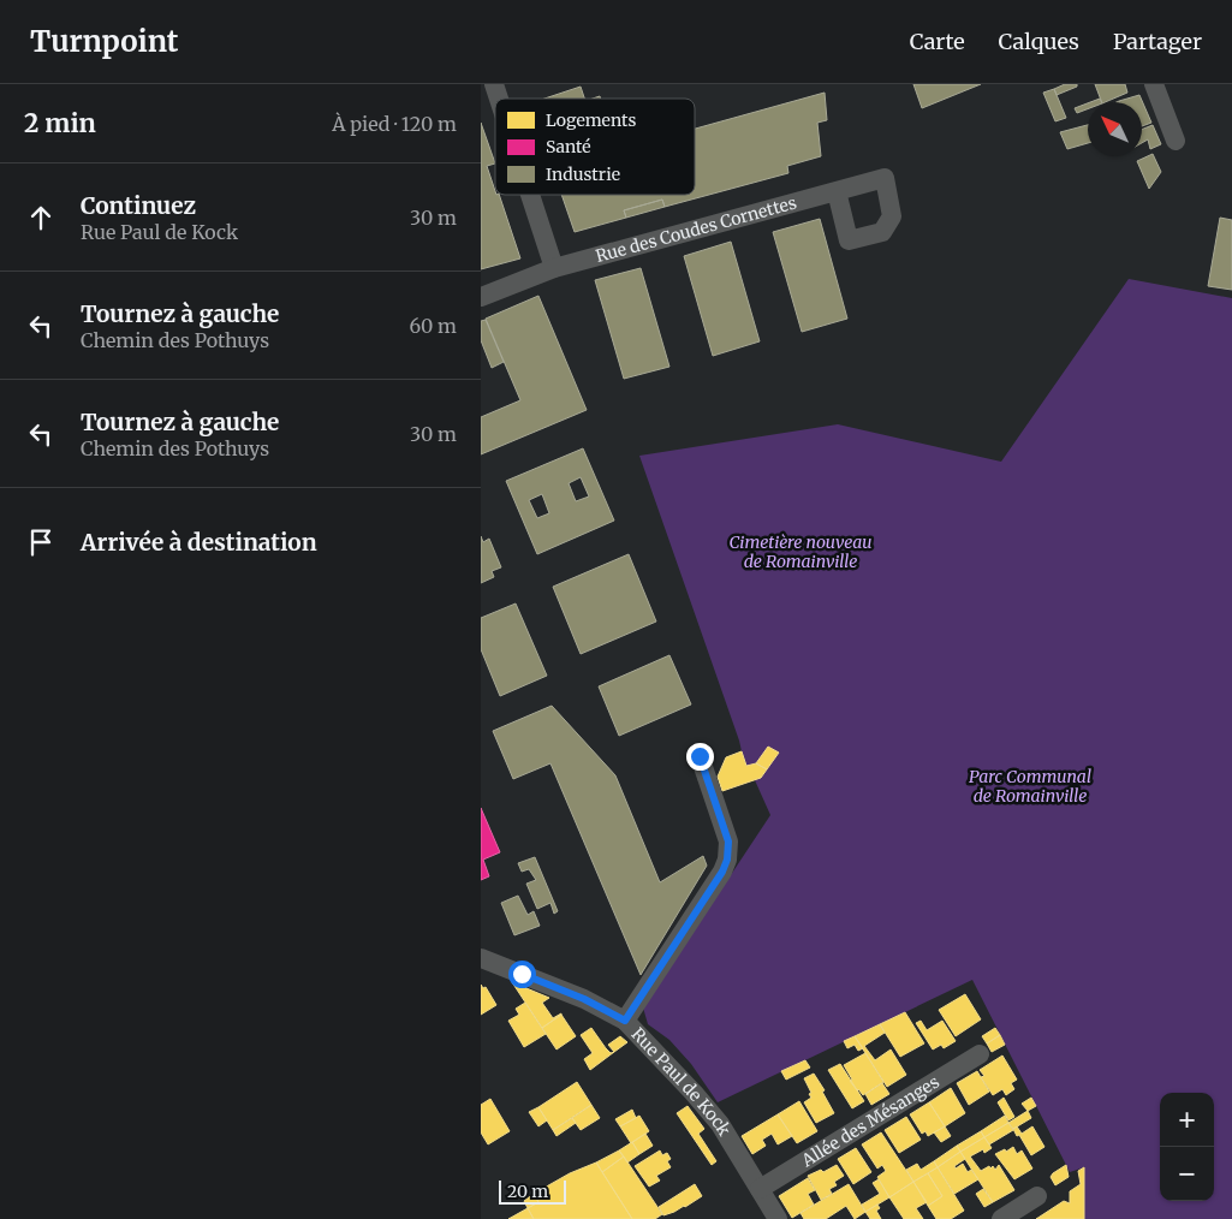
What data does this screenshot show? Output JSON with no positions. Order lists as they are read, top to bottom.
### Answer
{
  "streets": {
    "street": ["Rue des Coudes Cornettes", "Rue Paul de Kock", "Allée des Mésanges"]
  },
  "crossings": [
    ["Rue Paul de Kock", "Allée des Mésanges"]
  ],
  "parks": ["Cimetière nouveau de Romainville", "Parc Communal de Romainville"],
  "legend": ["Logements", "Santé", "Industrie"],
  "scale_bar": "20 m",
  "north": "top left",
  "page": {
    "header": "Turnpoint",
    "nav": ["Carte", "Calques", "Partager"],
    "heading": ["2 min", "À pied · 120 m"],
    "list": [
      ["Continuez", "Rue Paul de Kock", "30 m"],
      ["Tournez à gauche", "Chemin des Pothuys", "60 m"],
      ["Tournez à gauche", "Chemin des Pothuys", "30 m"],
      "Arrivée à destination"
    ],
    "map_buttons": ["+", "−"],
    "scale": "20 m"
  }
}
